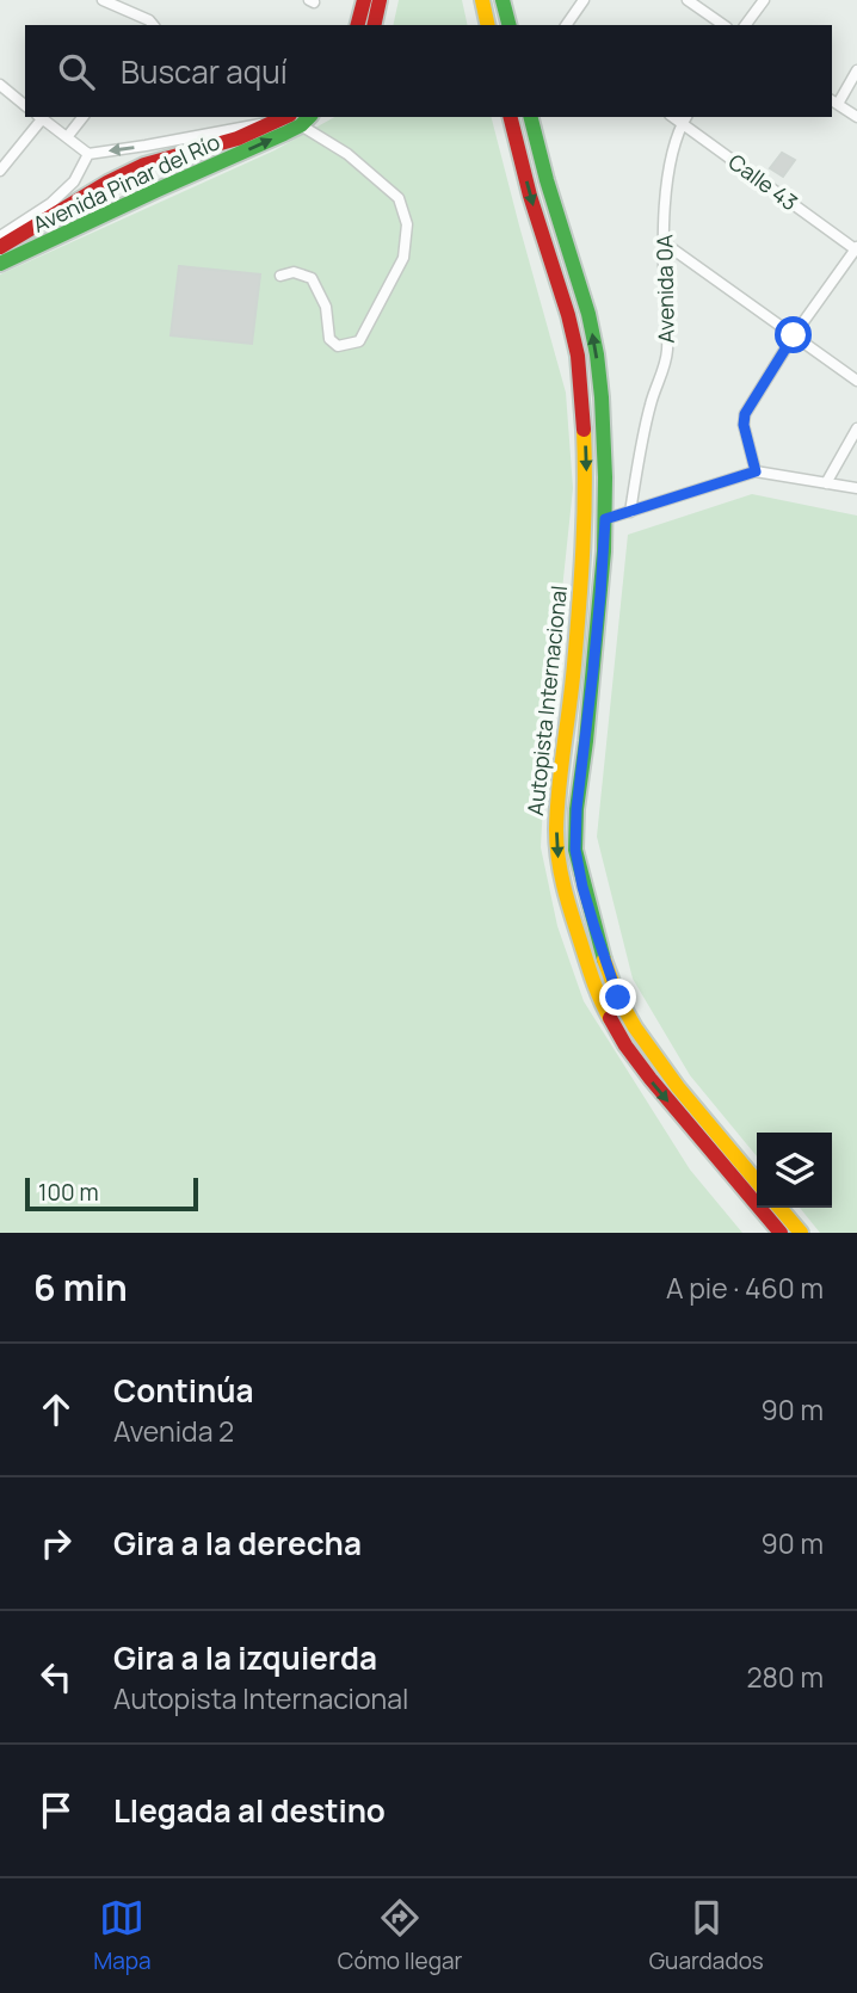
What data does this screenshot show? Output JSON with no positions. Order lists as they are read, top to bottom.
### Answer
{
  "streets": {
    "main road": ["Avenida Pinar del Río", "Autopista Internacional"],
    "street": ["Calle 43", "Avenida 0A"]
  },
  "crossings": [
    ["Calle 43", "Avenida 0A"]
  ],
  "scale_bar": "100 m",
  "page": {
    "search": "Buscar aquí",
    "scale": "100 m",
    "heading": ["6 min", "A pie · 460 m"],
    "list": [
      ["Continúa", "Avenida 2", "90 m"],
      ["Gira a la derecha", "90 m"],
      ["Gira a la izquierda", "Autopista Internacional", "280 m"],
      "Llegada al destino"
    ],
    "nav": ["Mapa", "Cómo llegar", "Guardados"]
  }
}
